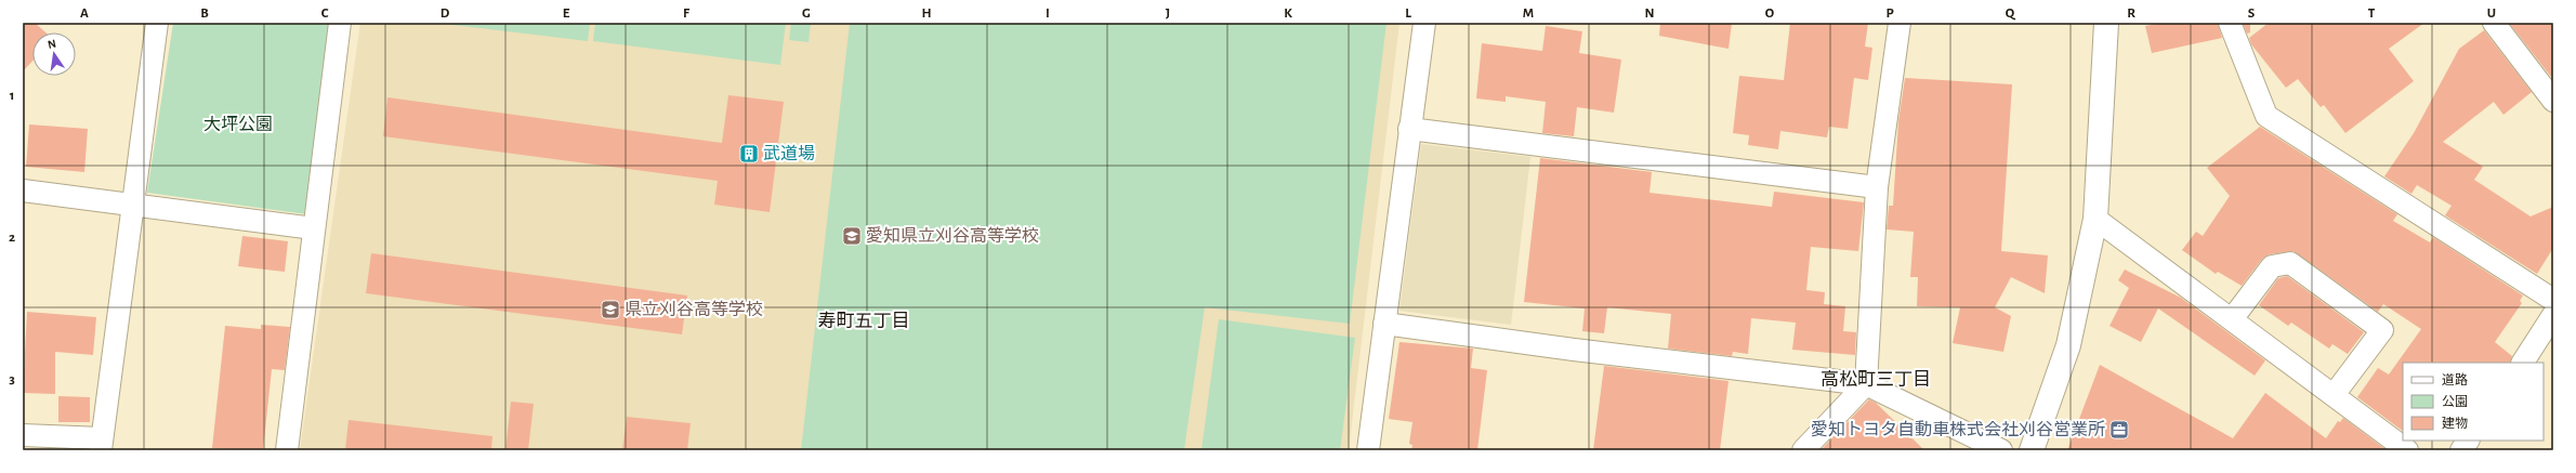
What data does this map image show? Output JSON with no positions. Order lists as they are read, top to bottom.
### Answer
{
  "districts": ["寿町五丁目", "高松町三丁目"],
  "parks": ["大坪公園"],
  "places": {
    "building": ["武道場"],
    "school or university": ["愛知県立刈谷高等学校", "県立刈谷高等学校"],
    "office": ["愛知トヨタ自動車株式会社刈谷営業所"]
  },
  "legend": ["道路", "公園", "建物"],
  "north": "top",
  "grid": {
    "columns": [
      "A",
      "B",
      "C",
      "D",
      "E",
      "F",
      "G",
      "H",
      "I",
      "J",
      "K",
      "L",
      "M",
      "N",
      "O",
      "P",
      "Q",
      "R",
      "S",
      "T",
      "U"
    ],
    "rows": ["1", "2", "3"]
  }
}
